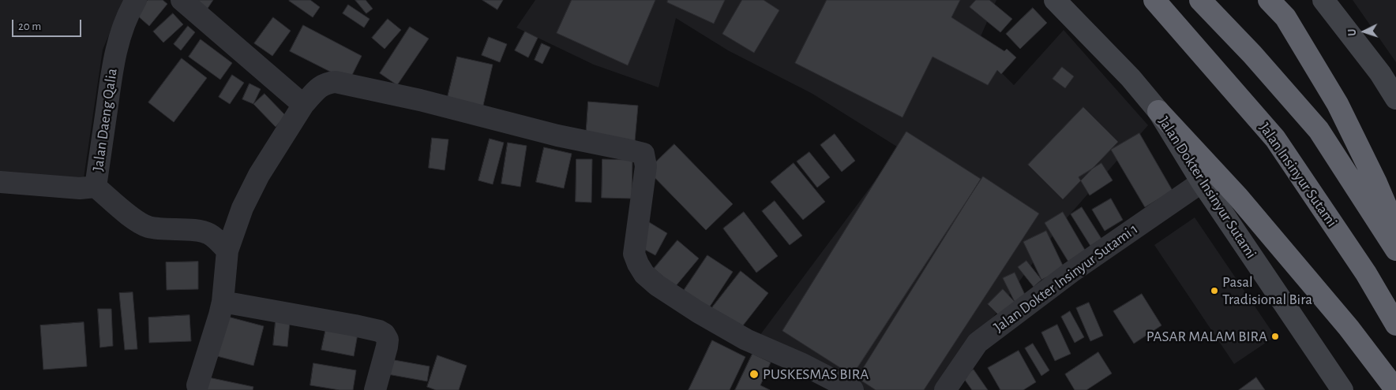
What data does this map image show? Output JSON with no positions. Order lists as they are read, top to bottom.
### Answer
{
  "streets": {
    "highway": ["Jalan Insinyur Sutami"],
    "street": ["Jalan Daeng Qalia", "Jalan Dokter Insinyur Sutami", "Jalan Dokter Insinyur Sutami 1"]
  },
  "crossings": [
    ["Jalan Dokter Insinyur Sutami", "Jalan Dokter Insinyur Sutami 1"]
  ],
  "places": ["Pasal Tradisional Bira", "PASAR MALAM BIRA", "PUSKESMAS BIRA"],
  "scale_bar": "20 m",
  "north": "left"
}
